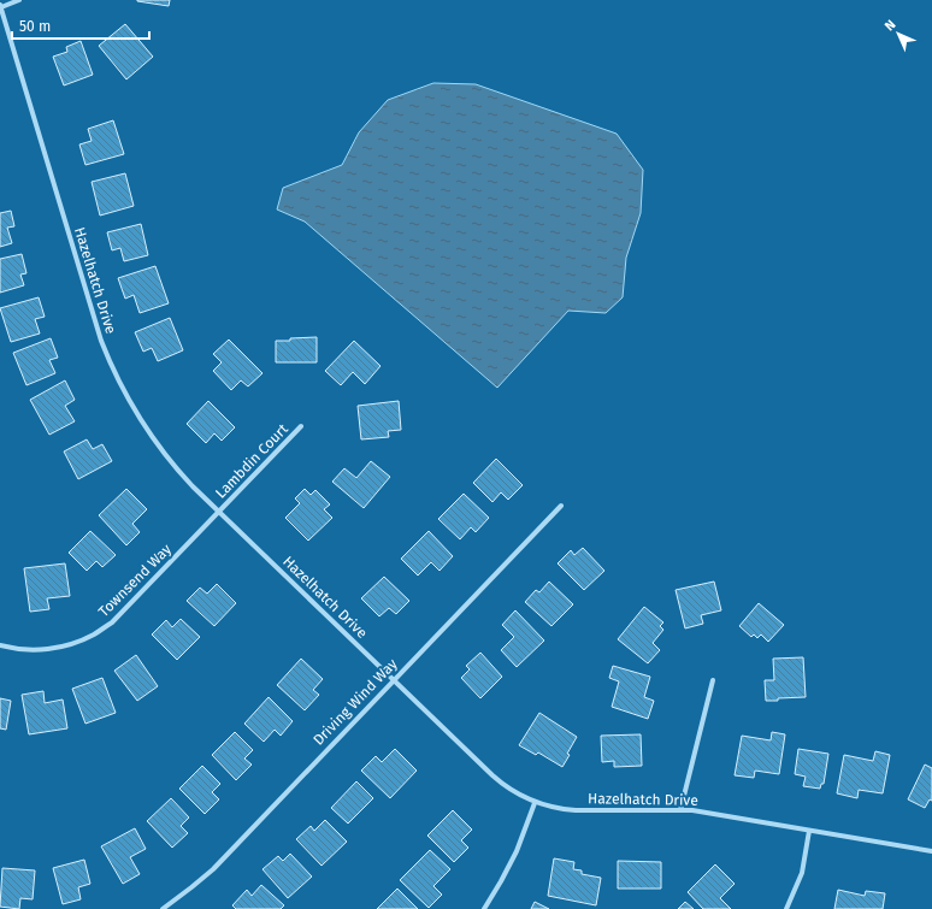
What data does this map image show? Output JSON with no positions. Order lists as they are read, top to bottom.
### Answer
{
  "streets": {
    "street": [
      "Hazelhatch Drive",
      "Lambdin Court",
      "Townsend Way",
      "Driving Wind Way"
    ]
  },
  "crossings": [
    ["Hazelhatch Drive", "Lambdin Court"],
    ["Hazelhatch Drive", "Townsend Way"],
    ["Hazelhatch Drive", "Driving Wind Way"],
    ["Lambdin Court", "Townsend Way"]
  ],
  "scale_bar": "50 m",
  "north": "top left"
}
